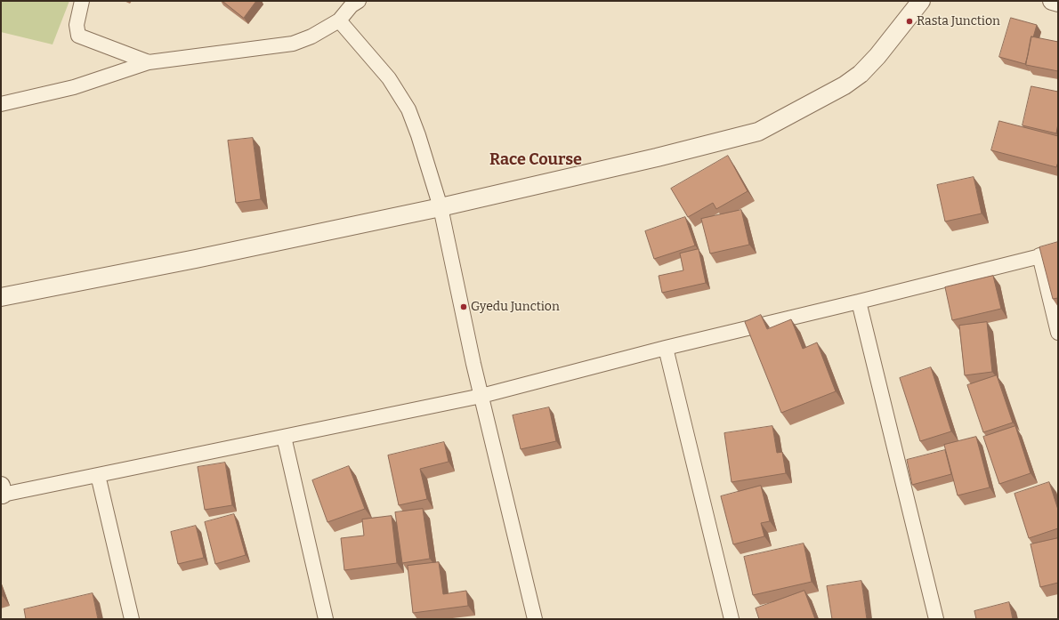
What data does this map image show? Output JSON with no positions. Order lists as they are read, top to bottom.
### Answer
{
  "districts": ["Race Course"],
  "places": ["Rasta Junction", "Gyedu Junction"]
}
